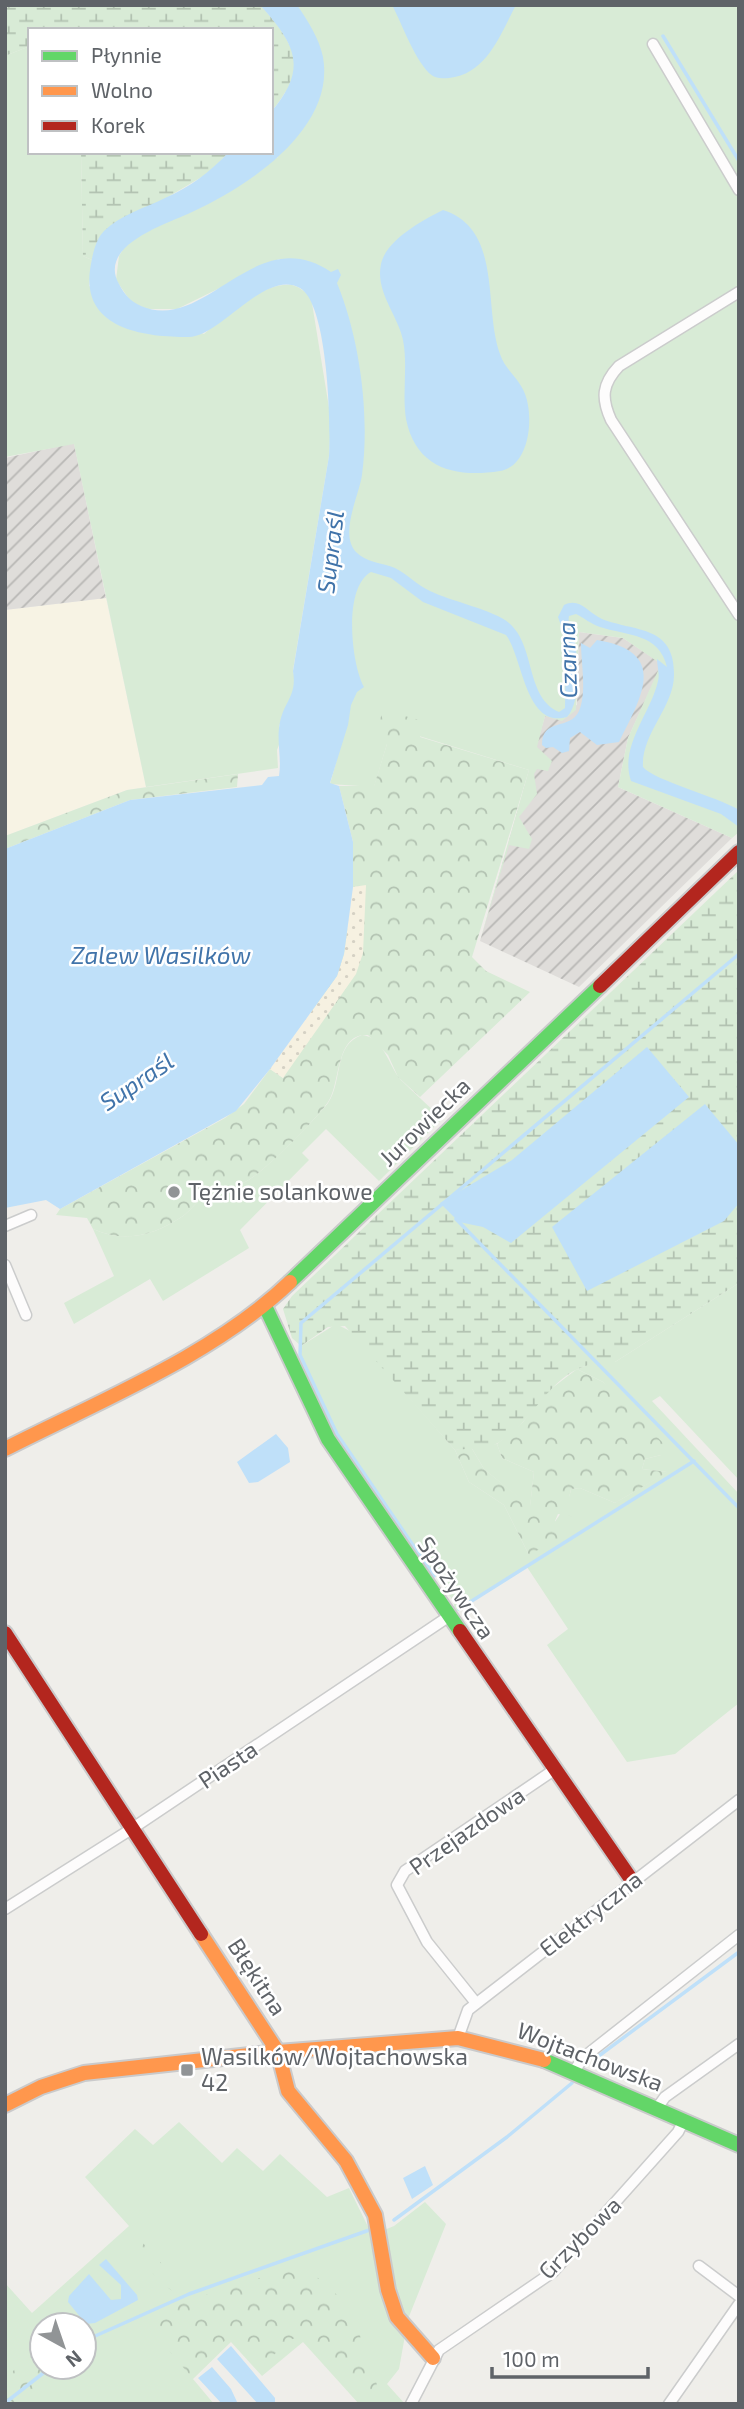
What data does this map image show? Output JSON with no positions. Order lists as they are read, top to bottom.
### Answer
{
  "streets": {
    "street": [
      "Jurowiecka",
      "Spożywcza",
      "Piasta",
      "Przejazdowa",
      "Elektryczna",
      "Błękitna",
      "Wojtachowska",
      "Grzybowa"
    ]
  },
  "crossings": [
    ["Jurowiecka", "Spożywcza"],
    ["Spożywcza", "Piasta"],
    ["Spożywcza", "Przejazdowa"],
    ["Spożywcza", "Elektryczna"],
    ["Piasta", "Błękitna"],
    ["Przejazdowa", "Elektryczna"],
    ["Elektryczna", "Wojtachowska"],
    ["Błękitna", "Wojtachowska"],
    ["Błękitna", "Grzybowa"],
    ["Wojtachowska", "Grzybowa"]
  ],
  "water": ["Supraśl", "Czarna", "Zalew Wasilków"],
  "places": {
    "other": ["Tężnie solankowe"],
    "transit": ["Wasilków/Wojtachowska 42"]
  },
  "legend": ["Płynnie", "Wolno", "Korek"],
  "scale_bar": "100 m",
  "north": "bottom right"
}
